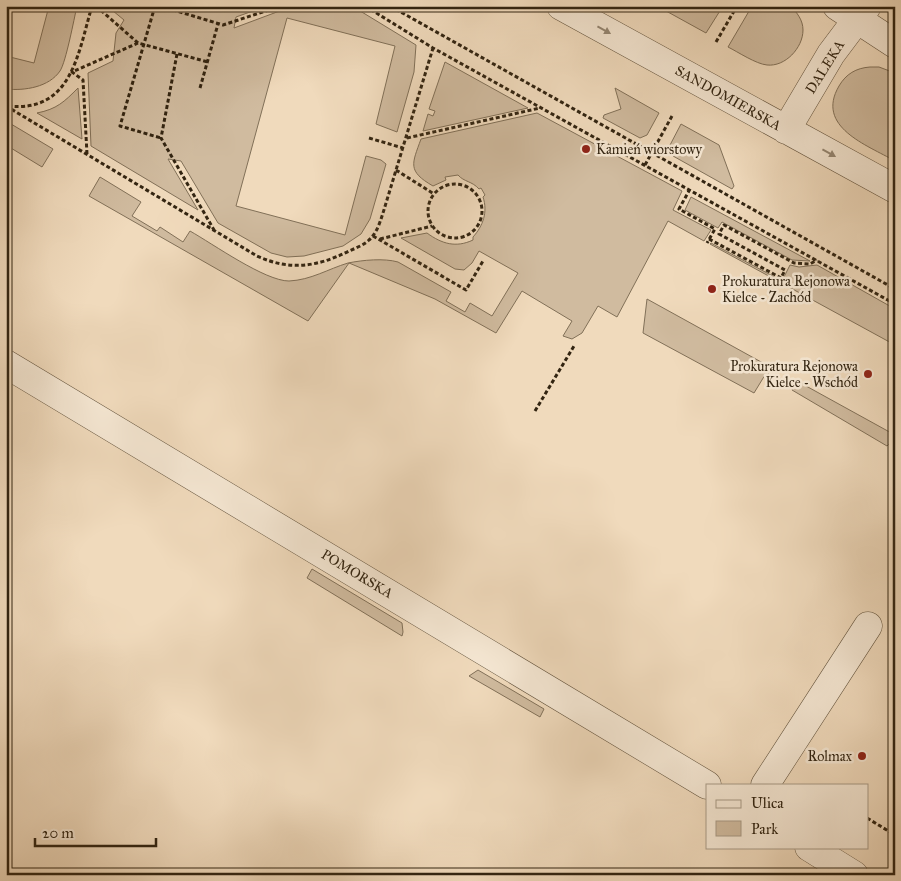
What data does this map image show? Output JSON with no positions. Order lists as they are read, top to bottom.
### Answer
{
  "streets": {
    "street": ["DALEKA", "SANDOMIERSKA", "POMORSKA"]
  },
  "crossings": [
    ["DALEKA", "SANDOMIERSKA"]
  ],
  "one_way": ["SANDOMIERSKA"],
  "places": [
    "Kamień wiorstowy",
    "Prokuratura Rejonowa Kielce - Zachód",
    "Prokuratura Rejonowa Kielce - Wschód",
    "Rolmax"
  ],
  "legend": ["Ulica", "Park"],
  "scale_bar": "20 m"
}
